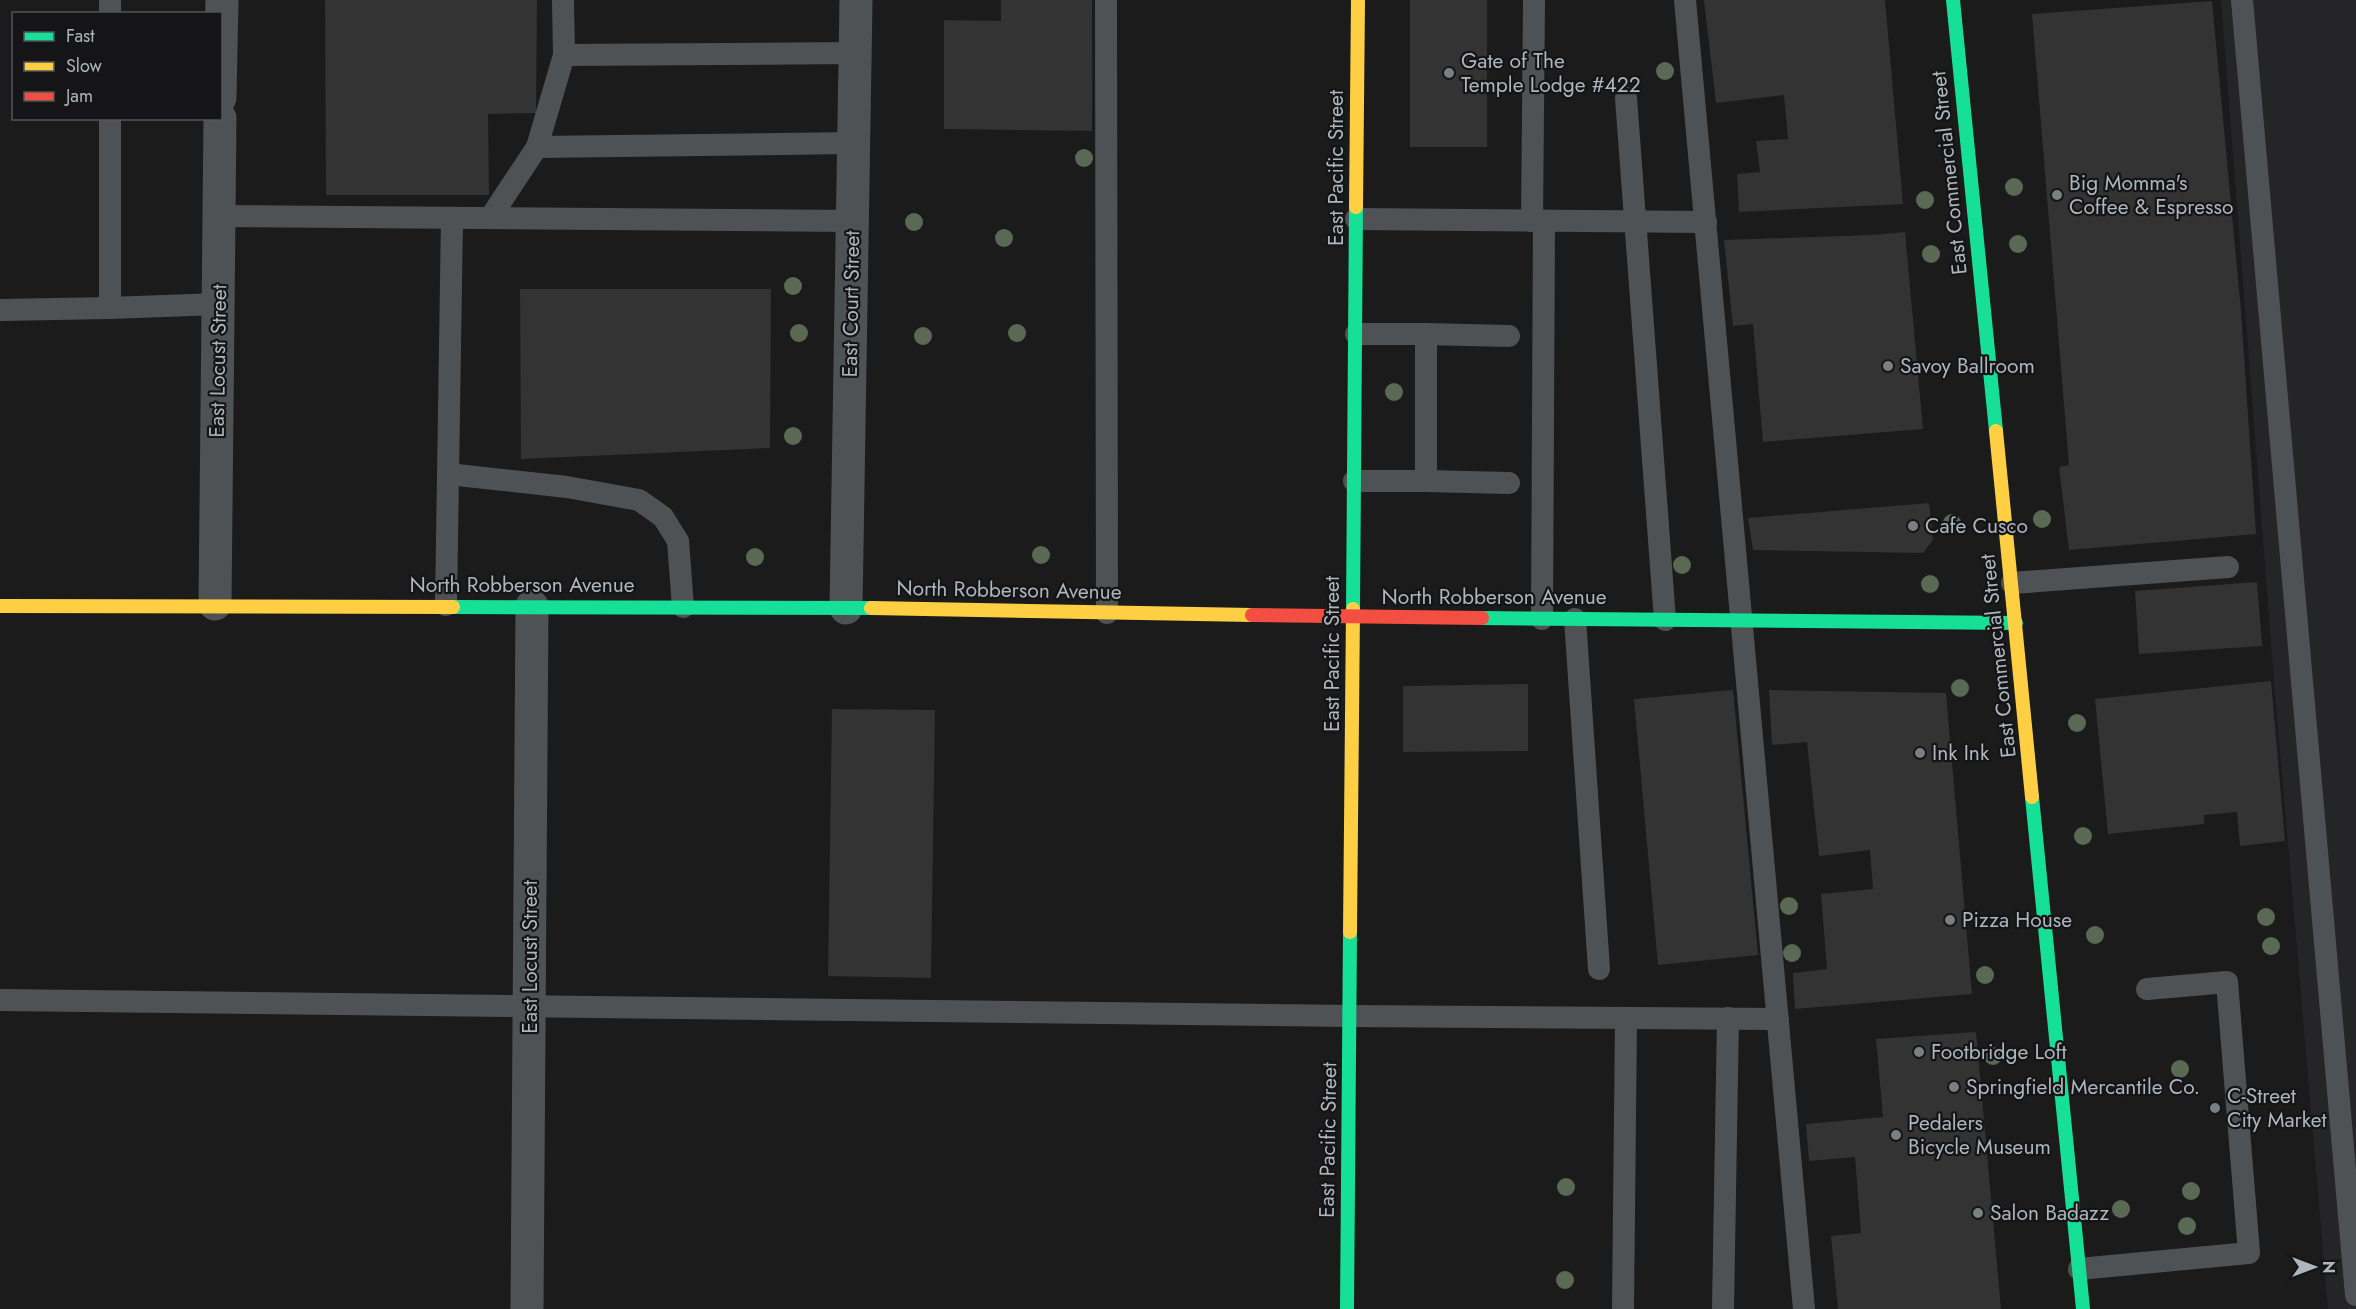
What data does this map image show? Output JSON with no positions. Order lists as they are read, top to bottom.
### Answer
{
  "streets": {
    "street": [
      "East Pacific Street",
      "East Commercial Street",
      "East Court Street",
      "East Locust Street",
      "North Robberson Avenue"
    ]
  },
  "crossings": [
    ["East Pacific Street", "North Robberson Avenue"],
    ["East Commercial Street", "North Robberson Avenue"],
    ["East Court Street", "North Robberson Avenue"],
    ["East Locust Street", "North Robberson Avenue"]
  ],
  "places": [
    "Gate of The Temple Lodge #422",
    "Big Momma's Coffee & Espresso",
    "Savoy Ballroom",
    "Cafe Cusco",
    "Ink Ink",
    "Pizza House",
    "Footbridge Loft",
    "Springfield Mercantile Co.",
    "C-Street City Market",
    "Pedalers Bicycle Museum",
    "Salon Badazz"
  ],
  "legend": ["Fast", "Slow", "Jam"],
  "north": "right"
}
